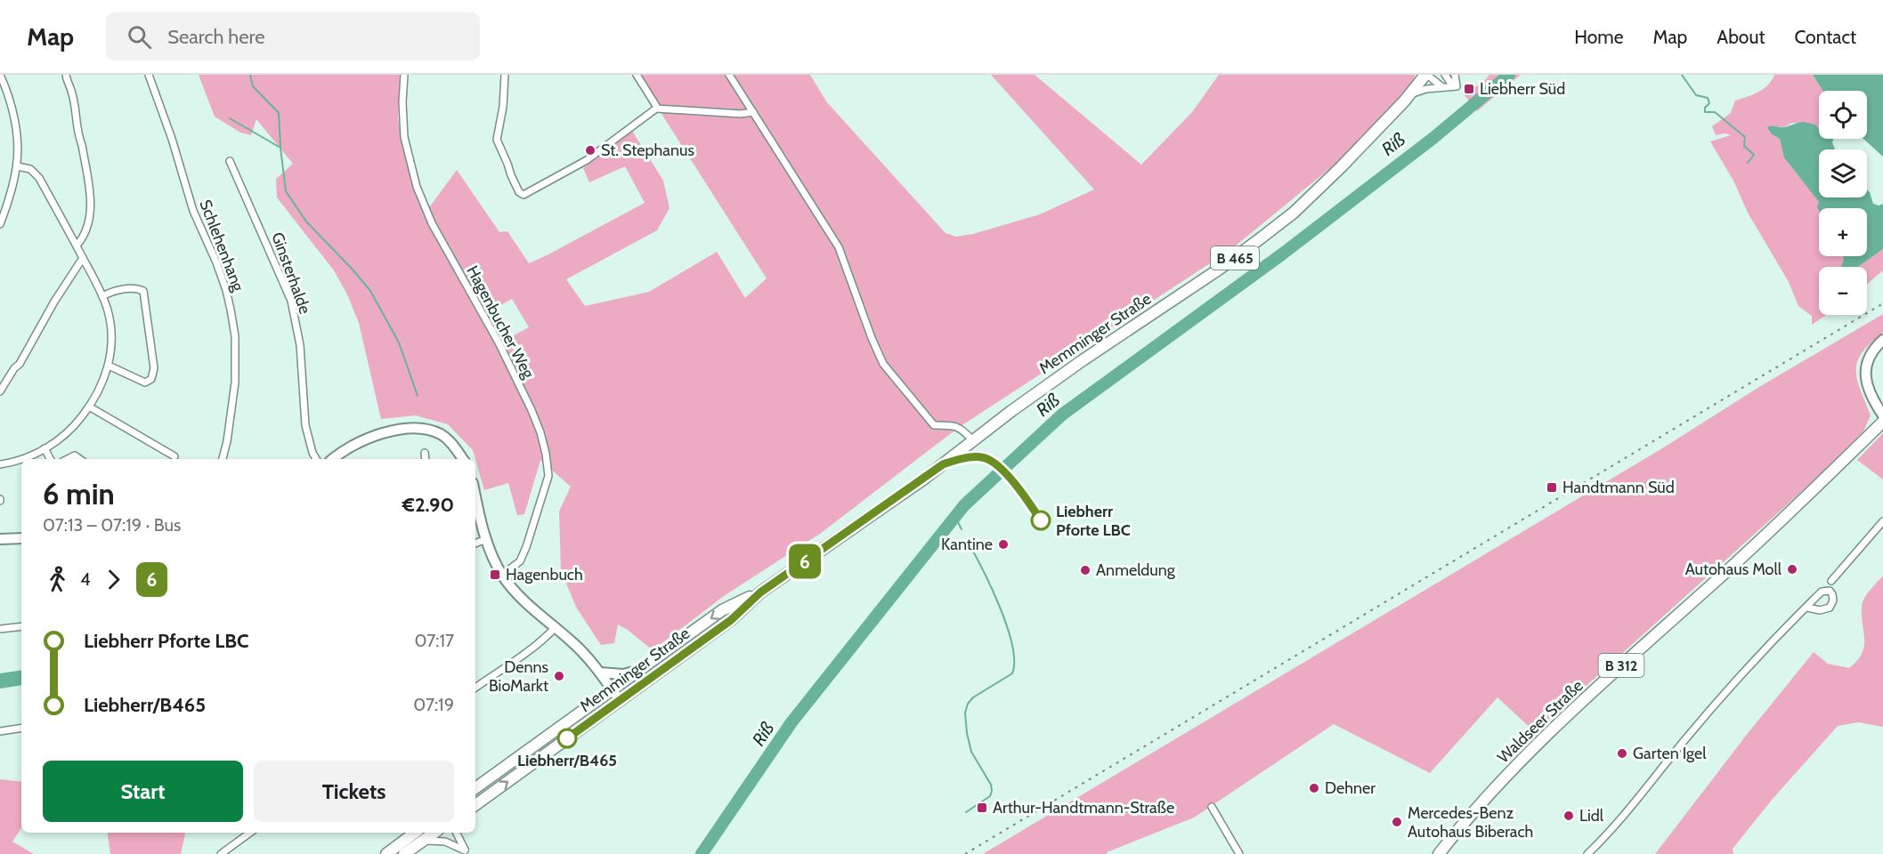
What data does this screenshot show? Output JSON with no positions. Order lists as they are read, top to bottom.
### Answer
{
  "streets": {
    "main road": [
      "B 465",
      "Memminger Straße",
      "B 312",
      "Waldseer Straße"
    ],
    "street": ["Schlehenhang", "Ginsterhalde", "Hagenbucher Weg"]
  },
  "water": ["Riß"],
  "places": {
    "transit": [
      "Liebherr Süd",
      "Handtmann Süd",
      "Hagenbuch",
      "Arthur-Handtmann-Straße"
    ],
    "other": [
      "St. Stephanus",
      "Liebherr Pforte LBC",
      "Kantine",
      "Autohaus Moll",
      "Anmeldung",
      "Denns BioMarkt",
      "Liebherr/B465",
      "Garten Igel",
      "Dehner",
      "Lidl",
      "Mercedes-Benz Autohaus Biberach"
    ]
  },
  "lines": ["bus line 6"],
  "page": {
    "header": "Map",
    "search": "Search here",
    "nav": [
      "Home",
      "Map",
      "About",
      "Contact"
    ],
    "on_map": "6",
    "map_buttons": ["+", "−"],
    "heading": ["6 min", "07:13 – 07:19 · Bus", "€2.90"],
    "legs": ["4", "6"],
    "list": [
      {
        "name": "Liebherr Pforte LBC",
        "value": "07:17"
      },
      {
        "name": "Liebherr/B465",
        "value": "07:19"
      }
    ],
    "buttons": ["Start", "Tickets"]
  }
}
